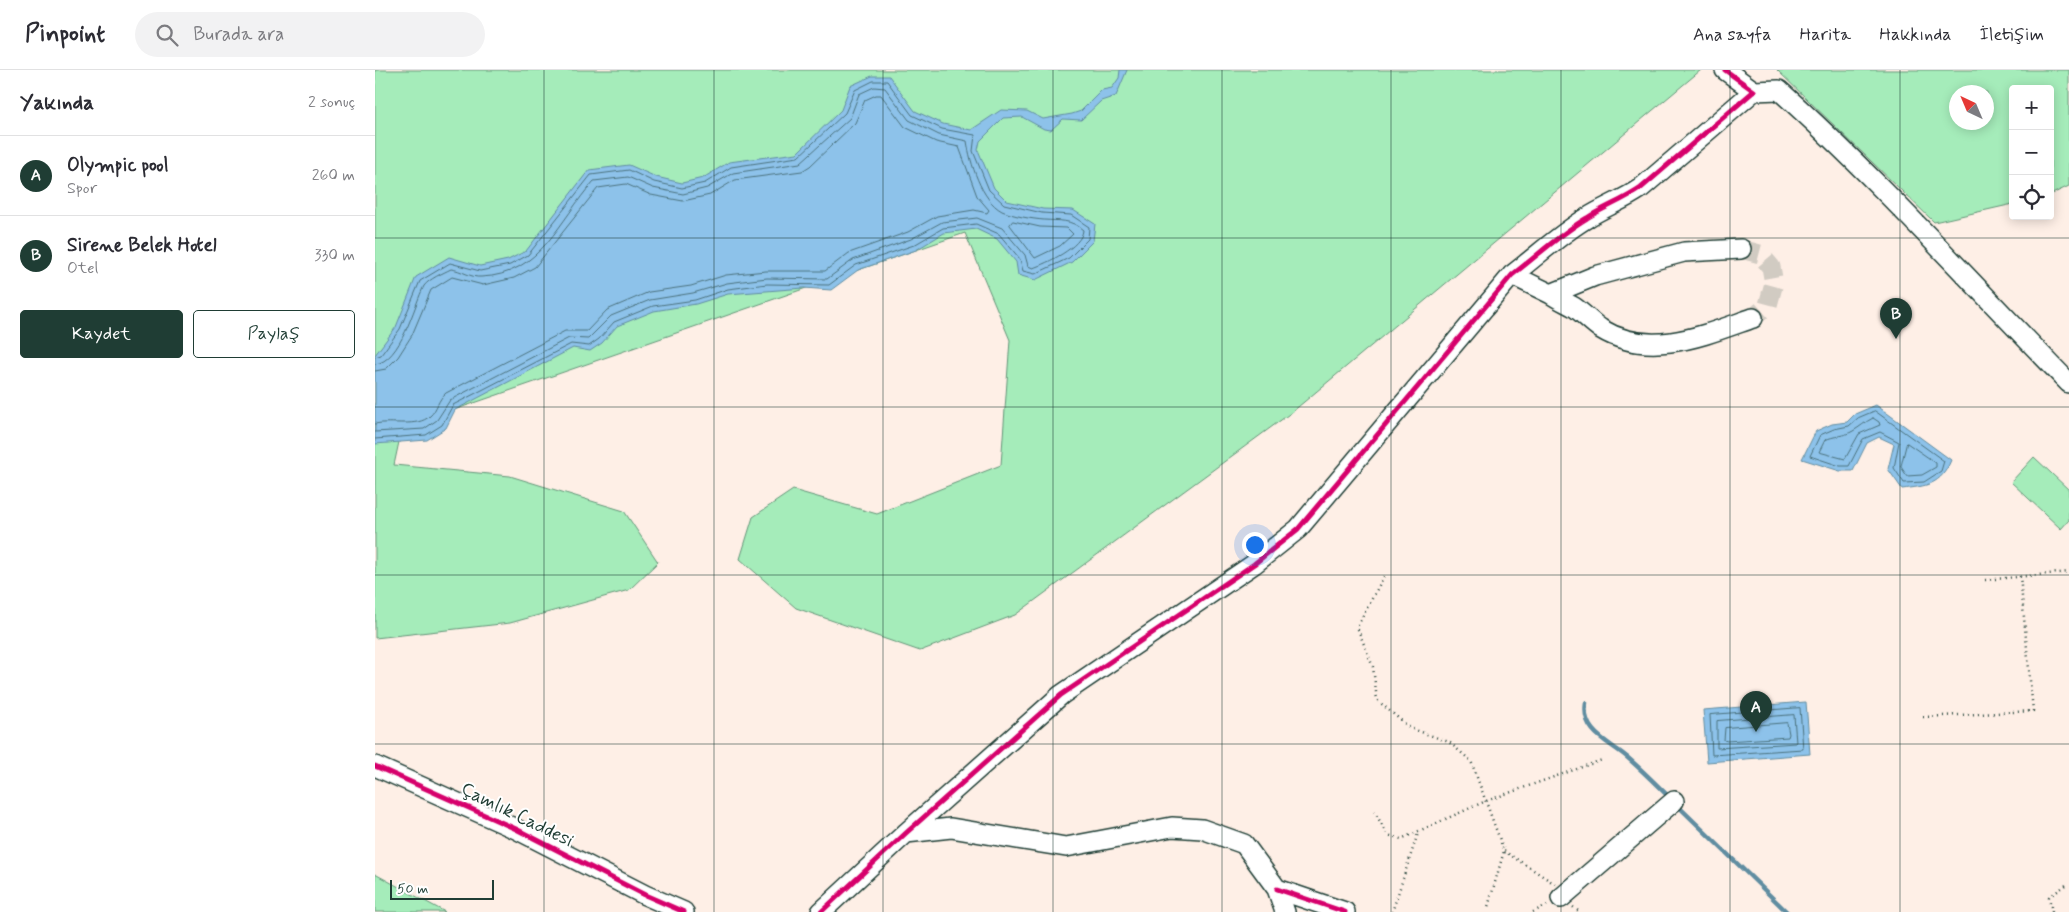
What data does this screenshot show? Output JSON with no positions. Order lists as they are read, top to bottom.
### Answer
{
  "streets": {
    "street": ["Çamlık Caddesi"]
  },
  "scale_bar": "50 m",
  "north": "top left",
  "page": {
    "header": "Pinpoint",
    "search": "Burada ara",
    "nav": [
      "Ana sayfa",
      "Harita",
      "Hakkında",
      "İletişim"
    ],
    "heading": ["Yakında", "2 sonuç"],
    "map_buttons": ["+", "−"],
    "list": [
      {
        "mark": "A",
        "name": "Olympic pool",
        "note": "Spor",
        "value": "260 m"
      },
      {
        "mark": "B",
        "name": "Sirene Belek Hotel",
        "note": "Otel",
        "value": "330 m"
      }
    ],
    "buttons": ["Kaydet", "Paylaş"],
    "pins": ["B", "A"],
    "scale": "50 m"
  }
}
